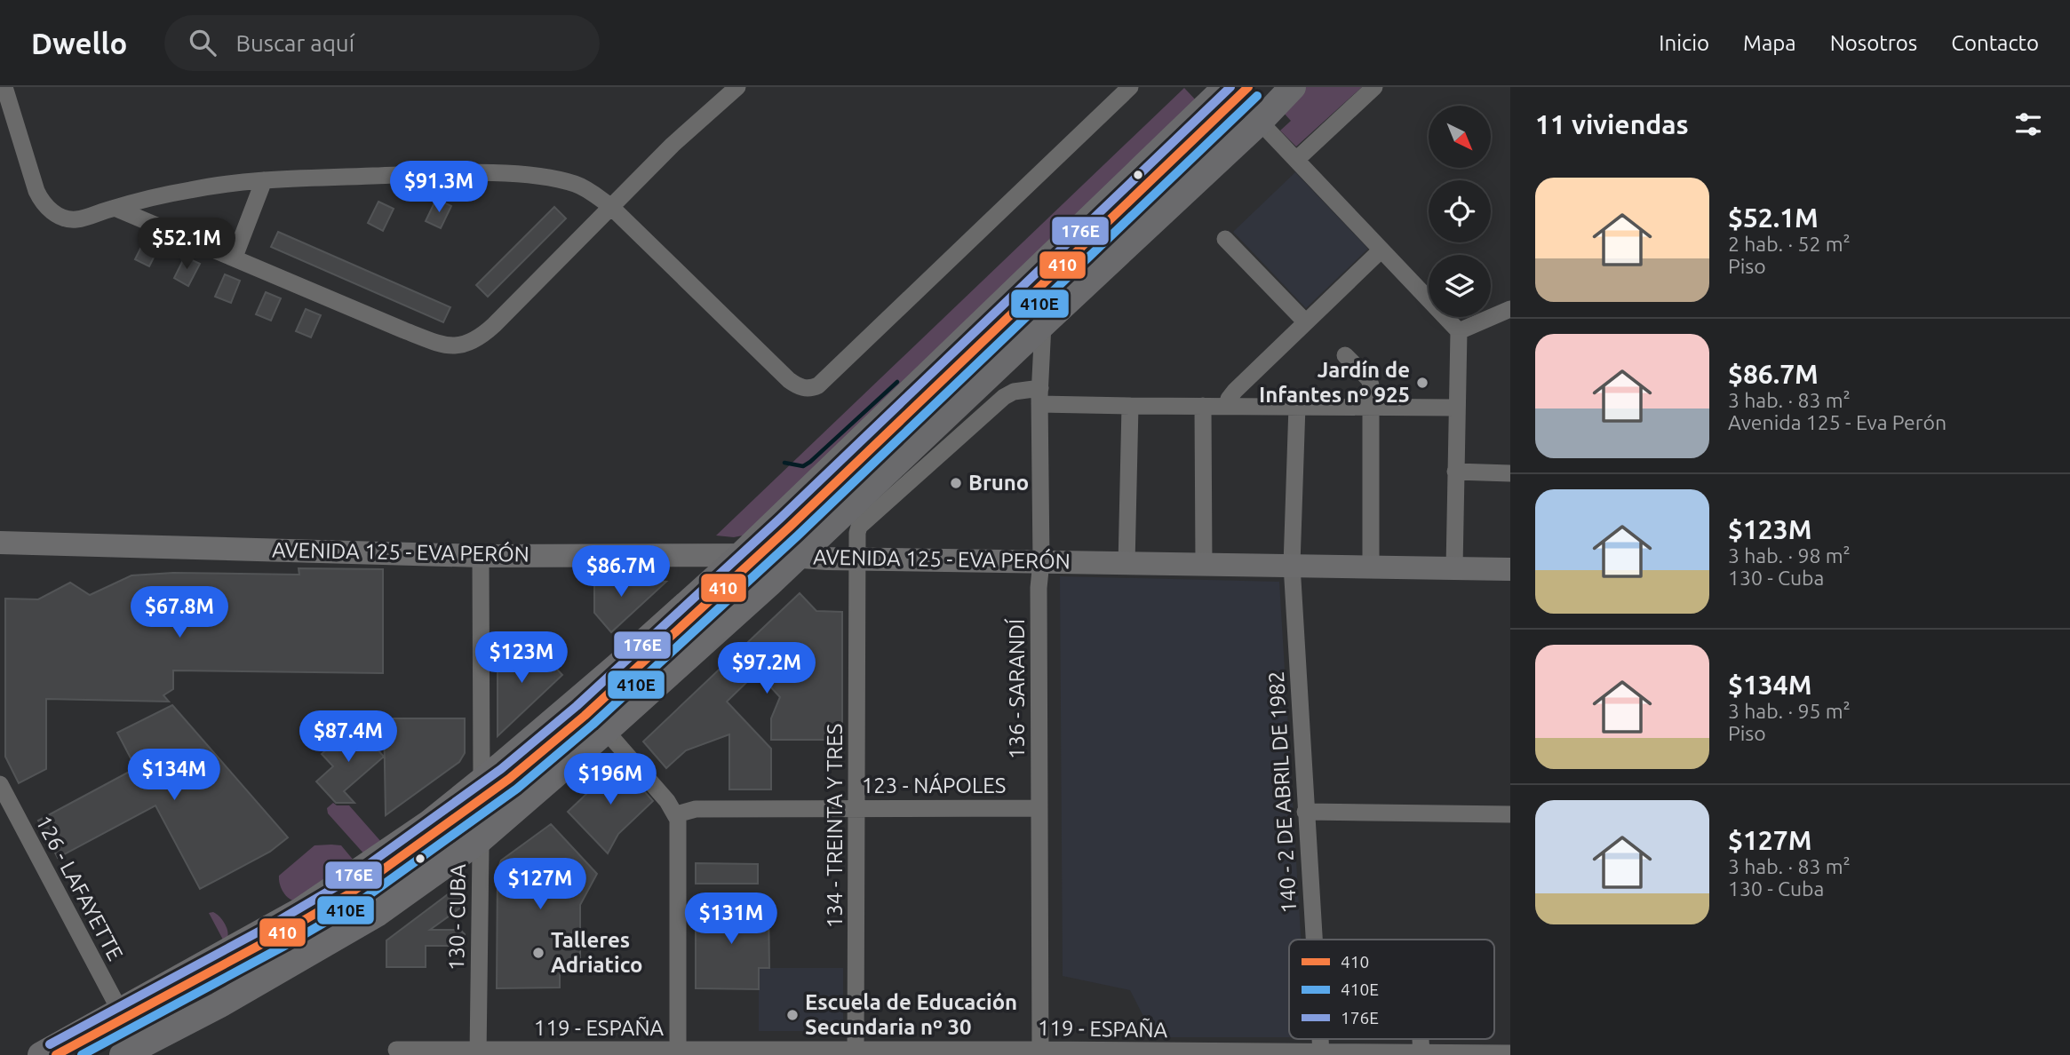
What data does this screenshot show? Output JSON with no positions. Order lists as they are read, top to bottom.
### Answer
{
  "streets": {
    "main road": ["AVENIDA 125 - EVA PERÓN"],
    "street": [
      "136 - SARANDÍ",
      "123 - NÁPOLES",
      "140 - 2 DE ABRIL DE 1982",
      "134 - TREINTA Y TRES",
      "126 - LAFAYETTE",
      "130 - CUBA",
      "119 - ESPAÑA"
    ]
  },
  "crossings": [
    ["AVENIDA 125 - EVA PERÓN", "136 - SARANDÍ"],
    ["AVENIDA 125 - EVA PERÓN", "140 - 2 DE ABRIL DE 1982"],
    ["AVENIDA 125 - EVA PERÓN", "134 - TREINTA Y TRES"],
    ["AVENIDA 125 - EVA PERÓN", "130 - CUBA"],
    ["136 - SARANDÍ", "123 - NÁPOLES"],
    ["136 - SARANDÍ", "134 - TREINTA Y TRES"],
    ["136 - SARANDÍ", "119 - ESPAÑA"],
    ["123 - NÁPOLES", "134 - TREINTA Y TRES"],
    ["140 - 2 DE ABRIL DE 1982", "134 - TREINTA Y TRES"],
    ["140 - 2 DE ABRIL DE 1982", "119 - ESPAÑA"],
    ["134 - TREINTA Y TRES", "119 - ESPAÑA"],
    ["130 - CUBA", "119 - ESPAÑA"]
  ],
  "places": [
    "Jardín de Infantes nº 925",
    "Bruno",
    "Talleres Adriatico",
    "Escuela de Educación Secundaria nº 30"
  ],
  "lines": ["transit line 410", "transit line 176E", "transit line 410E"],
  "legend": ["410", "410E", "176E"],
  "north": "bottom right",
  "page": {
    "header": "Dwello",
    "search": "Buscar aquí",
    "nav": [
      "Inicio",
      "Mapa",
      "Nosotros",
      "Contacto"
    ],
    "heading": "11 viviendas",
    "price": [
      "$91.3M",
      "$52.1M",
      "$86.7M",
      "$67.8M",
      "$123M",
      "$97.2M",
      "$87.4M",
      "$134M",
      "$196M",
      "$127M",
      "$131M"
    ],
    "list": [
      {
        "name": "$52.1M",
        "note": "2 hab. · 52 m² · Piso"
      },
      {
        "name": "$86.7M",
        "note": "3 hab. · 83 m² · Avenida 125 - Eva Perón"
      },
      {
        "name": "$123M",
        "note": "3 hab. · 98 m² · 130 - Cuba"
      },
      {
        "name": "$134M",
        "note": "3 hab. · 95 m² · Piso"
      },
      {
        "name": "$127M",
        "note": "3 hab. · 83 m² · 130 - Cuba"
      }
    ]
  }
}
